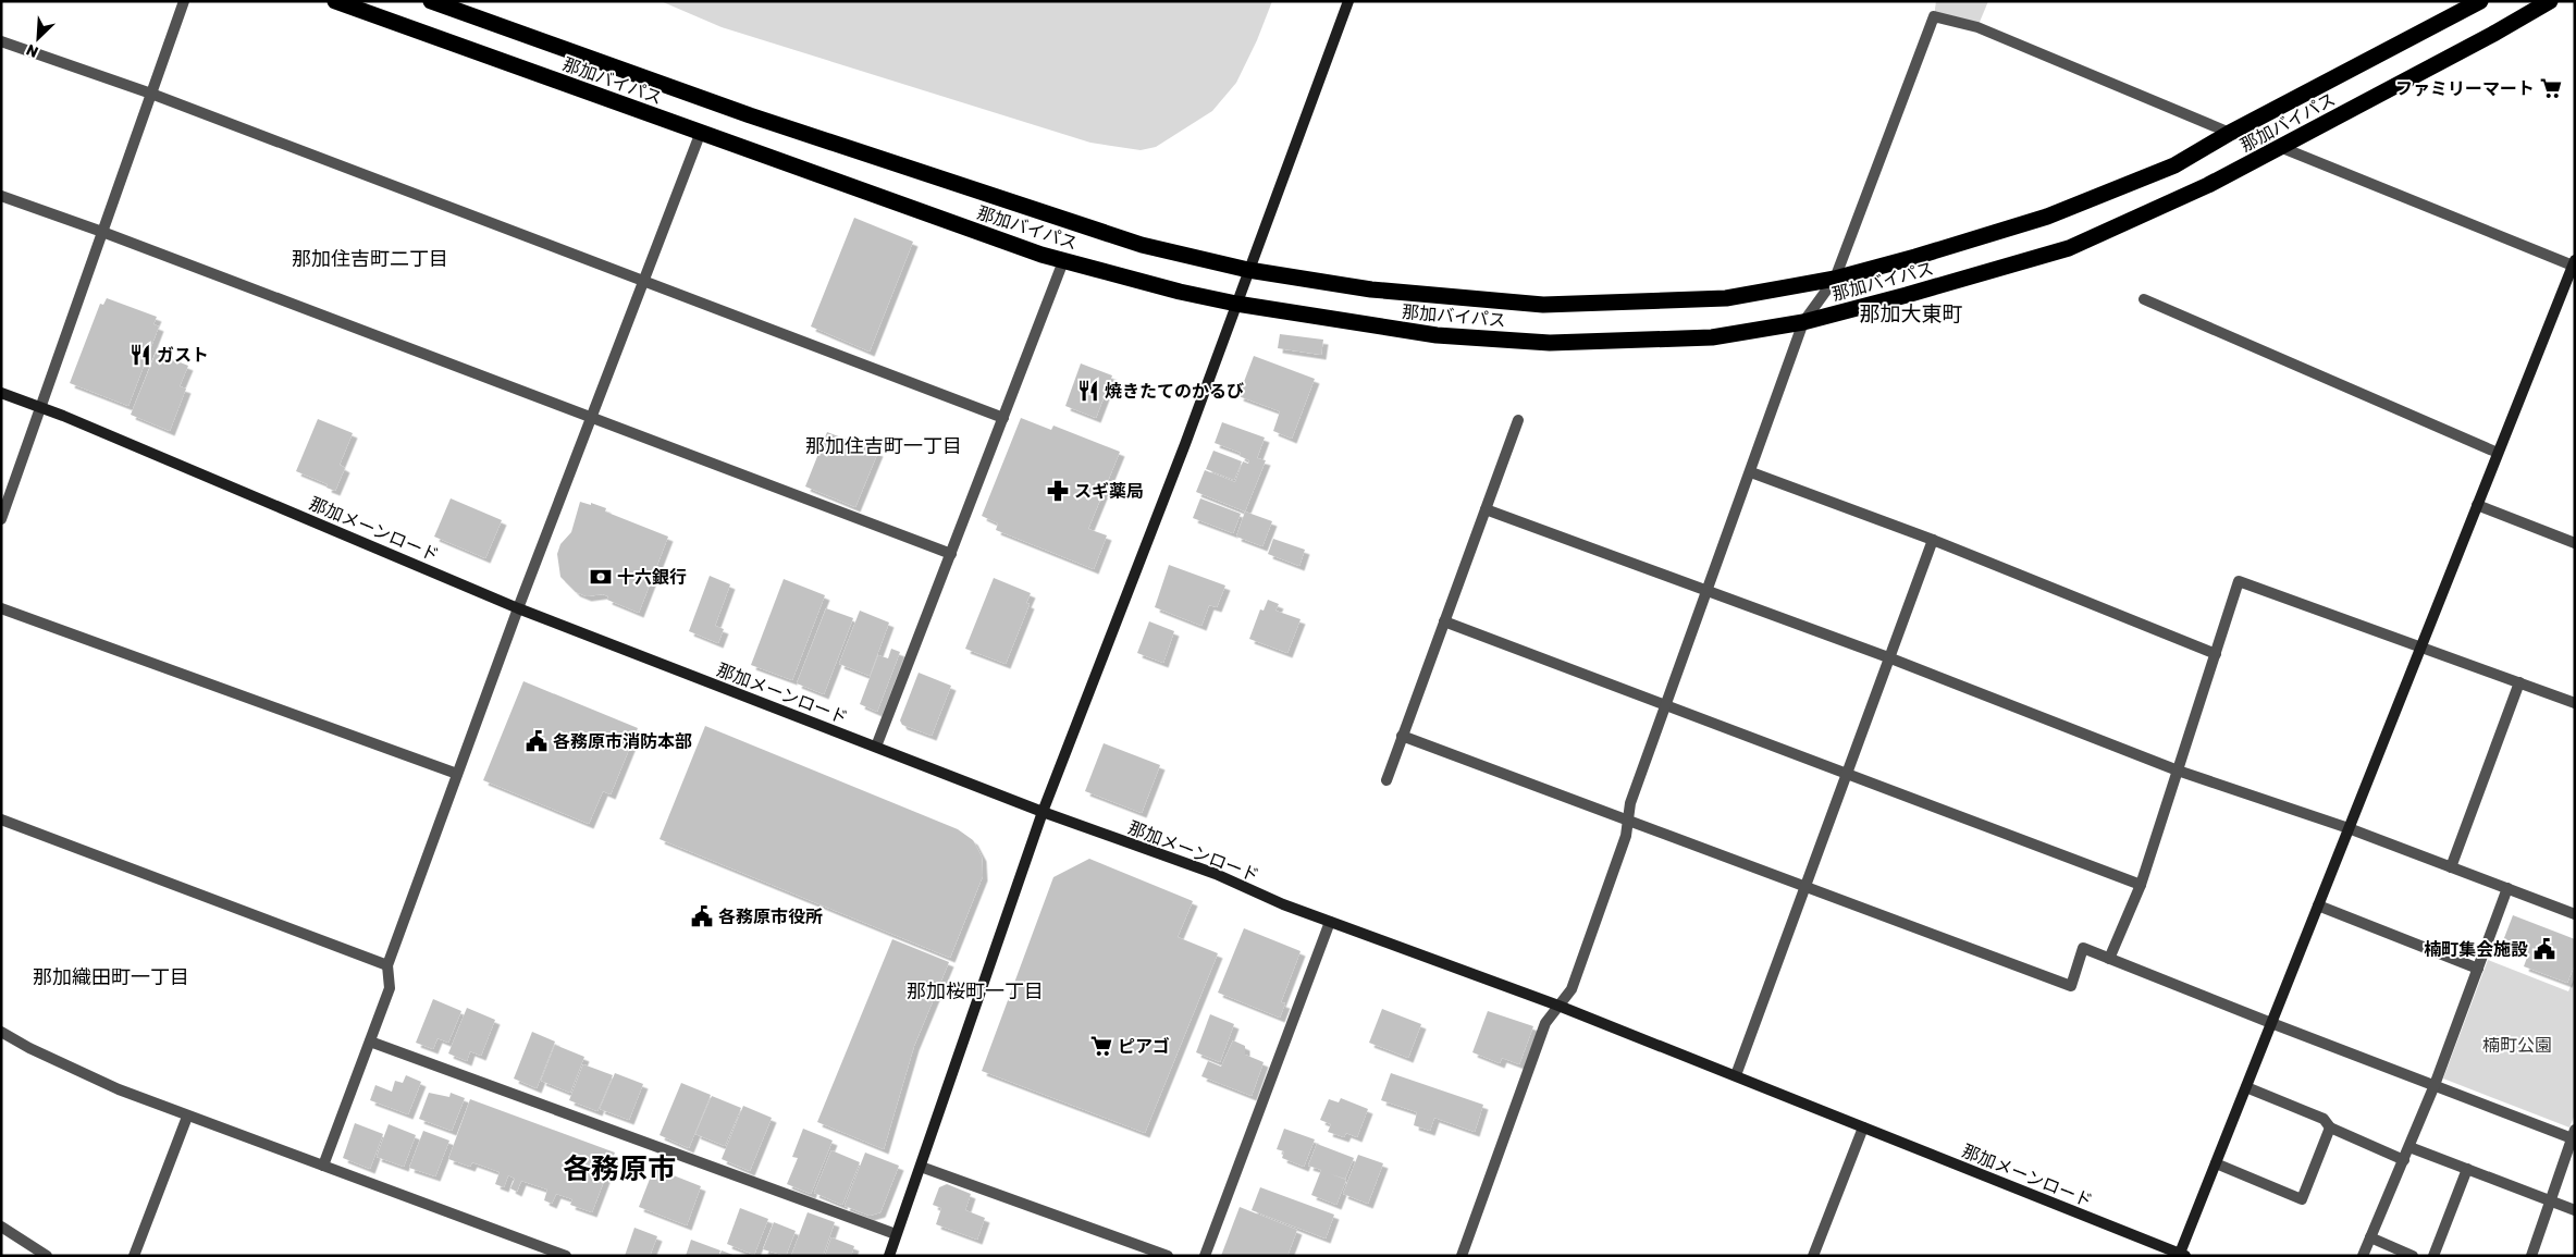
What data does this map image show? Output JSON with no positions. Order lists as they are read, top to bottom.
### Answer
{
  "streets": {
    "highway": ["那加バイパス"],
    "street": ["那加メーンロード"]
  },
  "districts": [
    "那加住吉町二丁目",
    "那加大東町",
    "那加住吉町一丁目",
    "那加織田町一丁目",
    "那加桜町一丁目",
    "各務原市"
  ],
  "parks": ["楠町公園"],
  "places": {
    "supermarket": ["ファミリーマート", "ピアゴ"],
    "restaurant": ["ガスト", "焼きたてのかるび"],
    "pharmacy": ["スギ薬局"],
    "bank": ["十六銀行"],
    "public building": ["各務原市消防本部", "各務原市役所", "楠町集会施設"]
  },
  "north": "bottom left"
}
